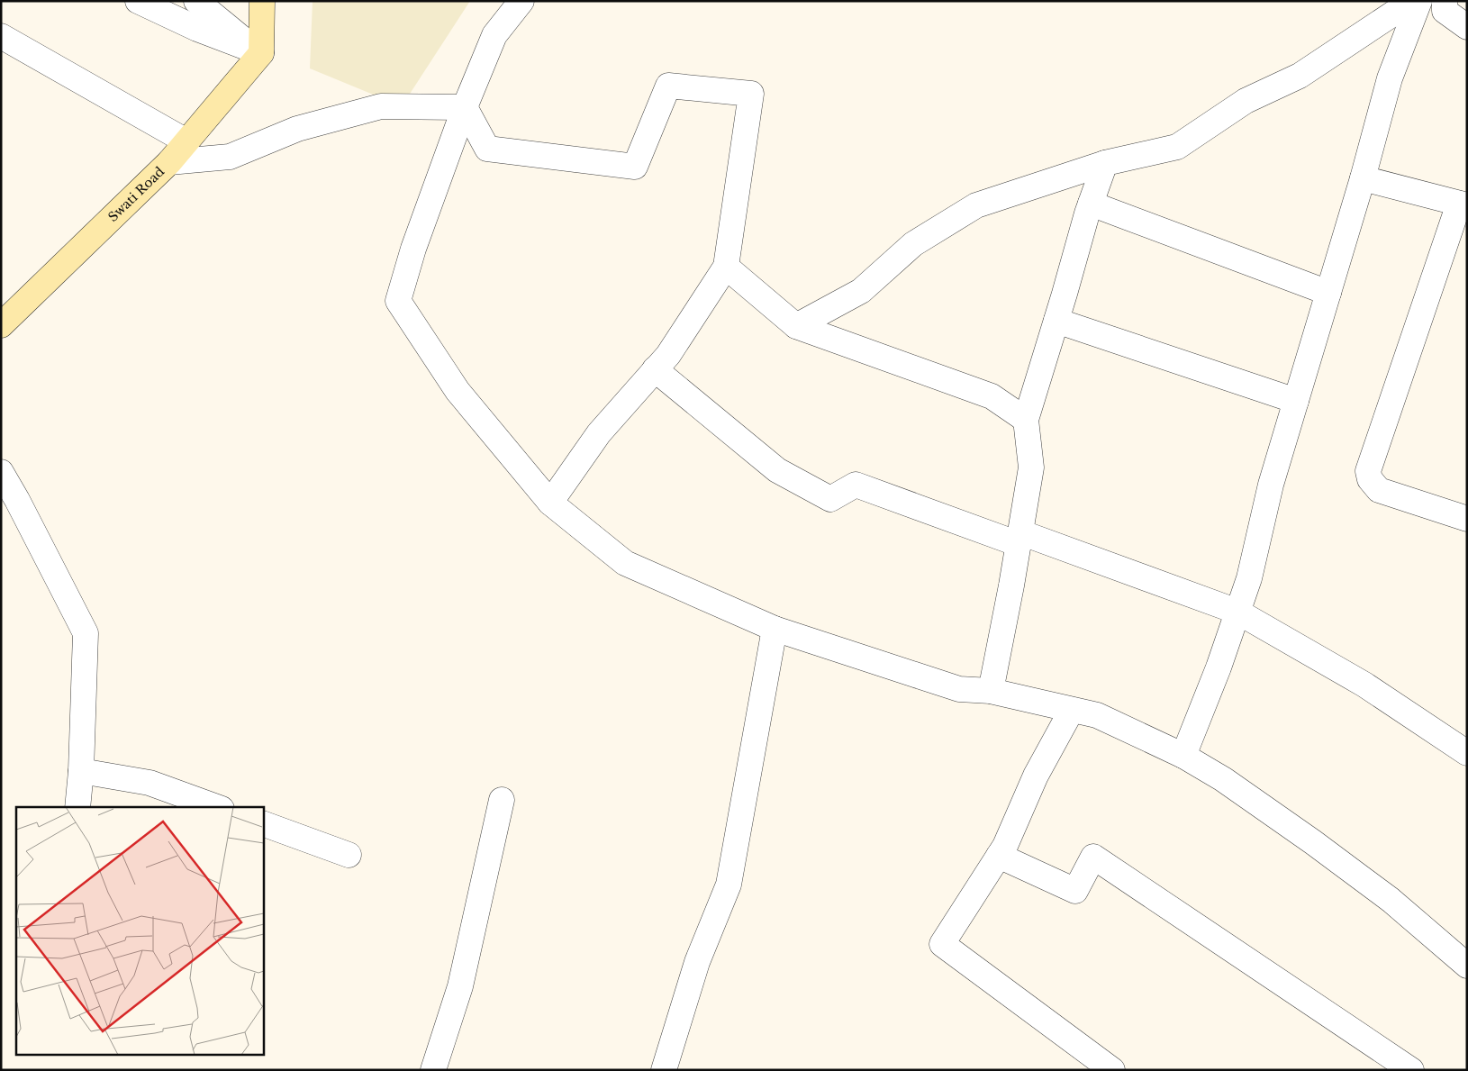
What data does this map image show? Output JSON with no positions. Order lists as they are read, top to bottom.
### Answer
{
  "streets": {
    "street": ["Swati Road"]
  }
}
